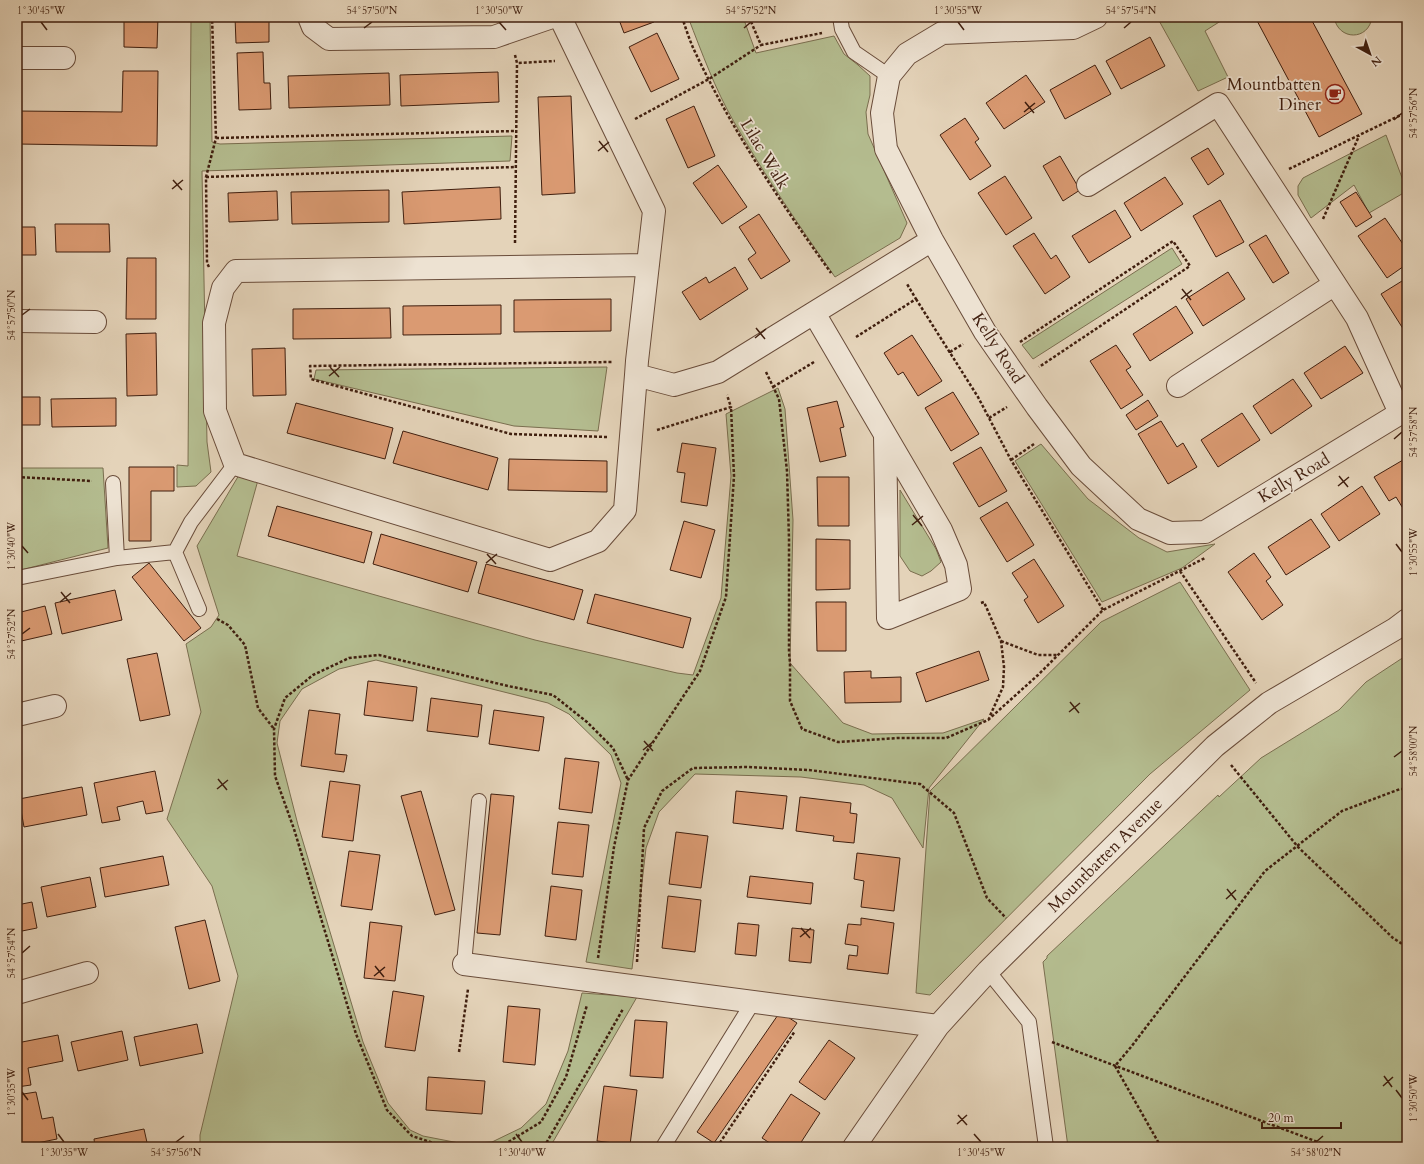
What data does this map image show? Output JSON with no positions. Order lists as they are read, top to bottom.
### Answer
{
  "streets": {
    "street": ["Kelly Road", "Mountbatten Avenue"],
    "path": ["Lilac Walk"]
  },
  "places": {
    "cafe": ["Mountbatten Diner"]
  },
  "scale_bar": "20 m",
  "north": "bottom right",
  "coordinates": [
    "1°30'45\"W",
    "54°57'50\"N",
    "1°30'50\"W",
    "54°57'52\"N",
    "1°30'55\"W",
    "54°57'54\"N",
    "54°57'56\"N",
    "54°57'58\"N",
    "1°30'40\"W",
    "54°58'00\"N",
    "1°30'35\"W",
    "54°58'02\"N"
  ]
}
